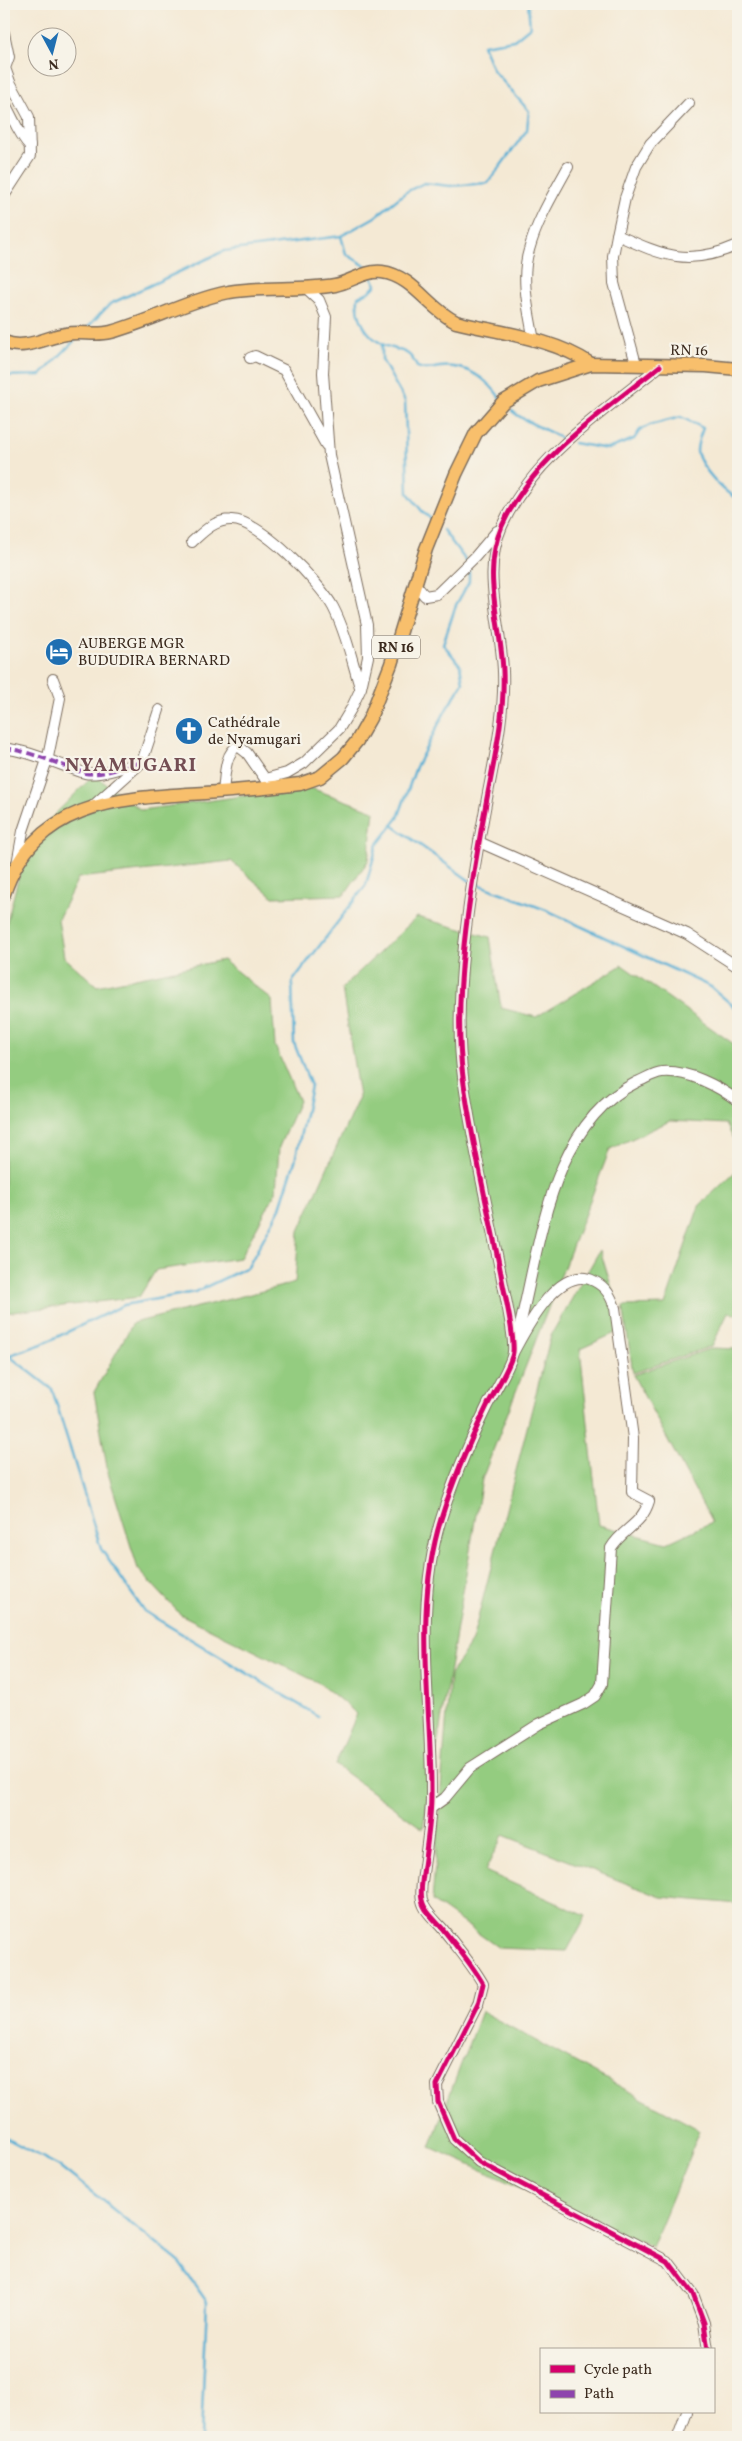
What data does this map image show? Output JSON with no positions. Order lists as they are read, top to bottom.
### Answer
{
  "streets": {
    "main road": ["RN 16"]
  },
  "districts": ["NYAMUGARI"],
  "places": {
    "hotel": ["AUBERGE MGR BUDUDIRA BERNARD"],
    "church": ["Cathédrale de Nyamugari"]
  },
  "legend": ["Cycle path", "Path"],
  "north": "bottom"
}
